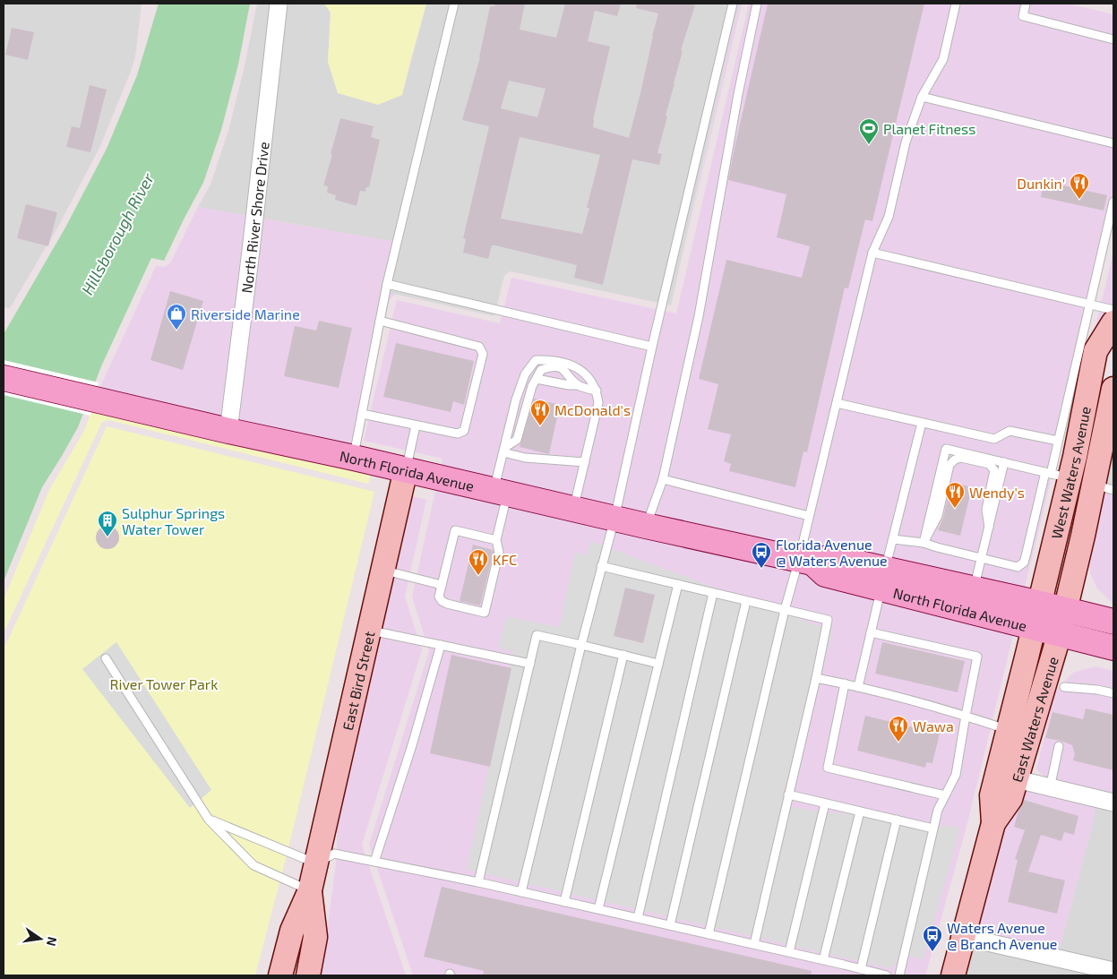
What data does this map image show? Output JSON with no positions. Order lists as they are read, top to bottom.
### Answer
{
  "streets": {
    "main road": [
      "North Florida Avenue",
      "West Waters Avenue",
      "East Bird Street",
      "East Waters Avenue"
    ],
    "street": ["North River Shore Drive"]
  },
  "crossings": [
    ["North River Shore Drive", "North Florida Avenue"],
    ["North Florida Avenue", "West Waters Avenue"],
    ["North Florida Avenue", "East Bird Street"],
    ["North Florida Avenue", "East Waters Avenue"],
    ["West Waters Avenue", "East Waters Avenue"]
  ],
  "water": ["Hillsborough River"],
  "parks": ["River Tower Park"],
  "places": {
    "sports": ["Planet Fitness"],
    "restaurant": [
      "Dunkin'",
      "McDonald's",
      "Wendy's",
      "KFC",
      "Wawa"
    ],
    "shop": ["Riverside Marine"],
    "building": ["Sulphur Springs Water Tower"],
    "bus stop": ["Florida Avenue @ Waters Avenue", "Waters Avenue @ Branch Avenue"]
  },
  "north": "right"
}
